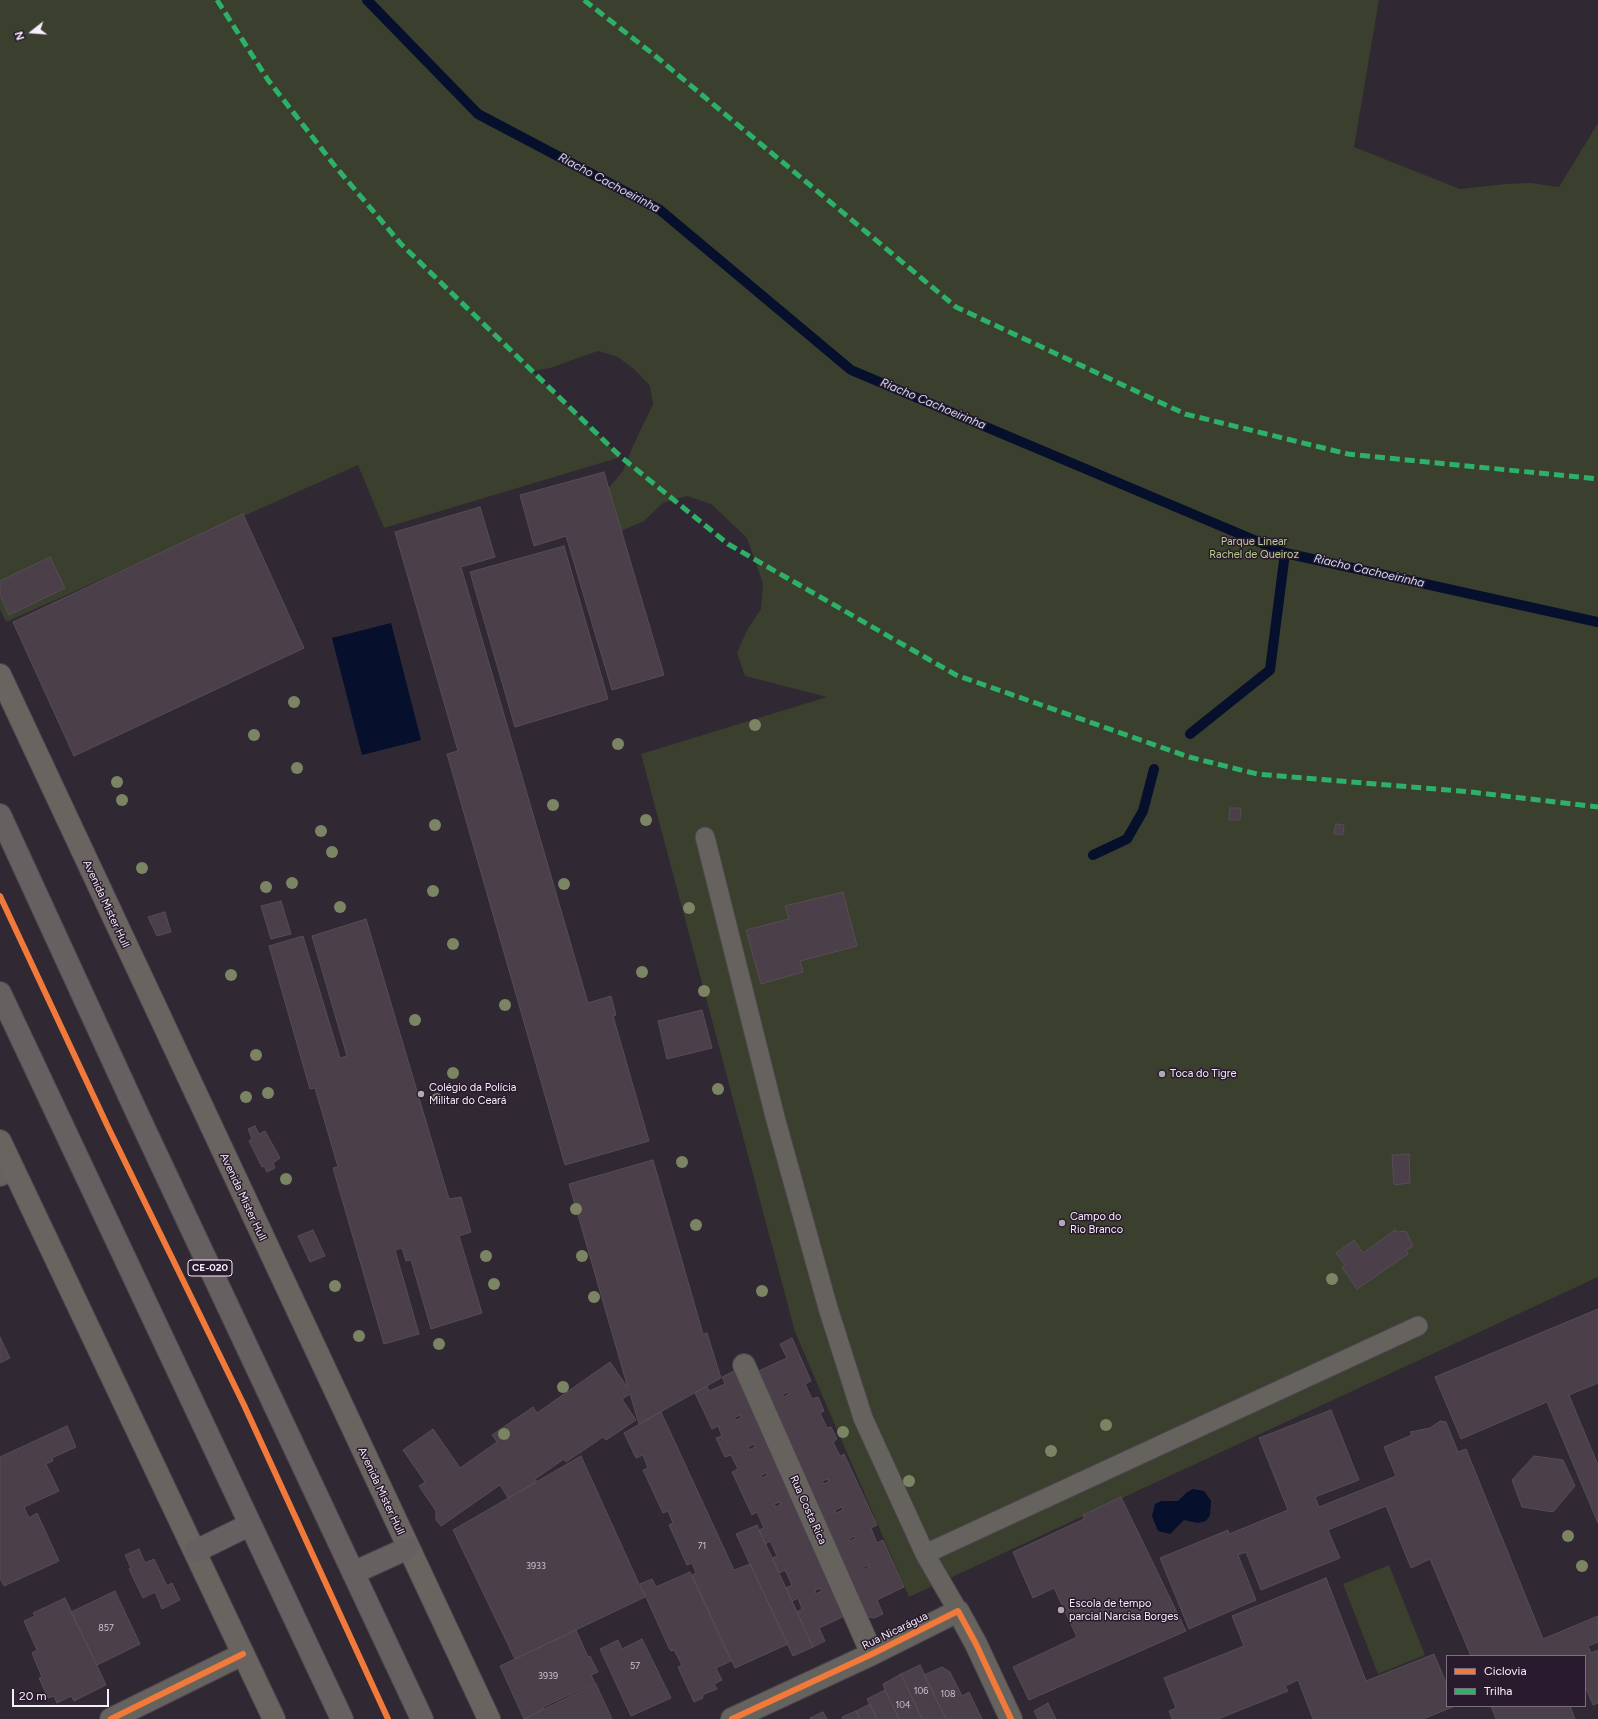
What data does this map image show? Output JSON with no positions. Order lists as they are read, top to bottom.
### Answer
{
  "streets": {
    "highway": ["CE-020"],
    "main road": ["Avenida Mister Hull"],
    "street": ["Rua Costa Rica", "Rua Nicarágua"]
  },
  "crossings": [
    ["Rua Costa Rica", "Rua Nicarágua"]
  ],
  "water": ["Riacho Cachoeirinha"],
  "parks": ["Parque Linear Rachel de Queiroz"],
  "places": [
    "Toca do Tigre",
    "Colégio da Polícia Militar do Ceará",
    "Campo do Rio Branco",
    "Escola de tempo parcial Narcisa Borges"
  ],
  "house_numbers": [
    "71",
    "3933",
    "857",
    "57",
    "3939",
    "106",
    "108",
    "104"
  ],
  "legend": ["Ciclovia", "Trilha"],
  "scale_bar": "20 m",
  "north": "left"
}
